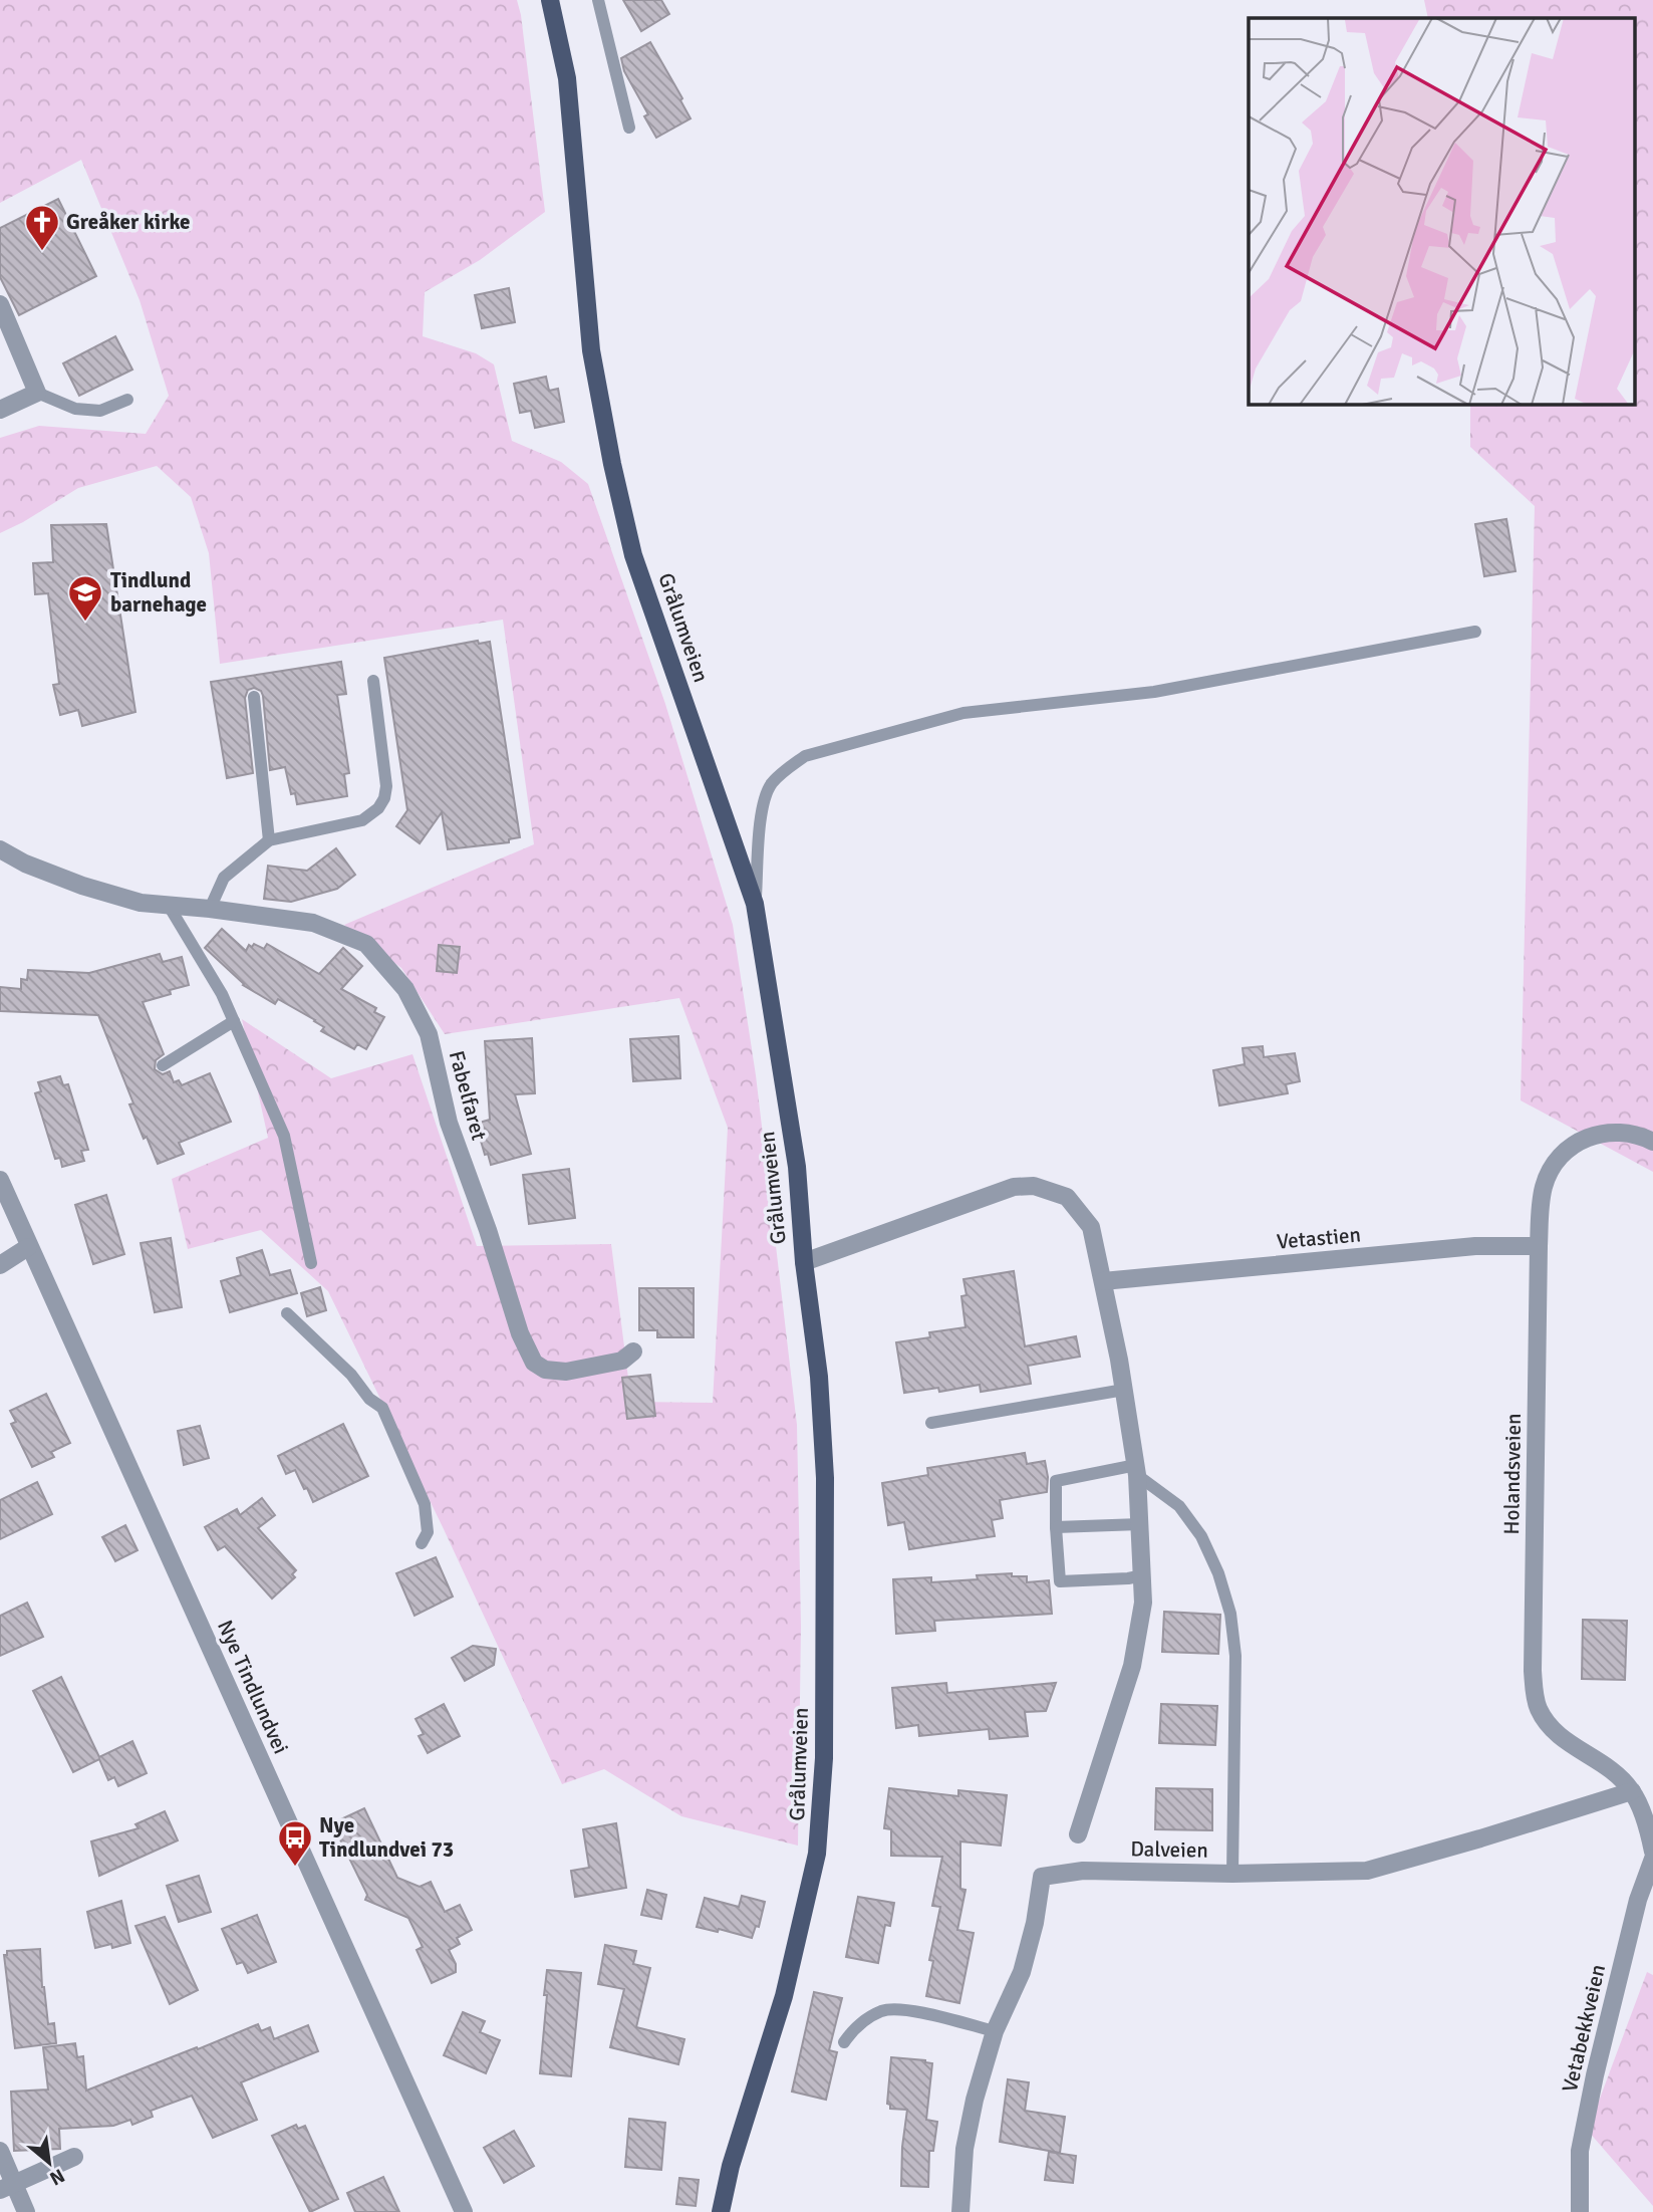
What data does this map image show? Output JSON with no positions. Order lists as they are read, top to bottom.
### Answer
{
  "streets": {
    "main road": ["Grålumveien"],
    "street": [
      "Fabelfaret",
      "Vetastien",
      "Holandsveien",
      "Nye Tindlundvei",
      "Dalveien",
      "Vetabekkveien"
    ]
  },
  "crossings": [
    ["Grålumveien", "Vetastien"],
    ["Vetastien", "Holandsveien"],
    ["Holandsveien", "Dalveien"]
  ],
  "places": {
    "church": ["Greåker kirke"],
    "school or university": ["Tindlund barnehage"],
    "bus stop": ["Nye Tindlundvei 73"]
  },
  "north": "bottom right"
}
